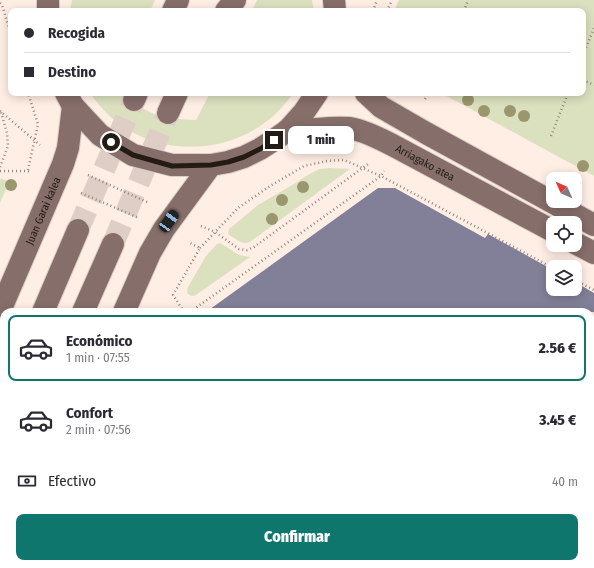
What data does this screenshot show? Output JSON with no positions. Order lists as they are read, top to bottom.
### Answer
{
  "streets": {
    "main road": ["Arriagako atea", "Juan Garai kalea"]
  },
  "north": "top left",
  "page": {
    "banner": ["Recogida", "Destino"],
    "bubble": "1 min",
    "list": [
      {
        "name": "Económico",
        "note": "1 min · 07:55",
        "value": "2.56 €"
      },
      {
        "name": "Confort",
        "note": "2 min · 07:56",
        "value": "3.45 €"
      }
    ],
    "pay": ["Efectivo", "40 m"],
    "buttons": "Confirmar"
  }
}
